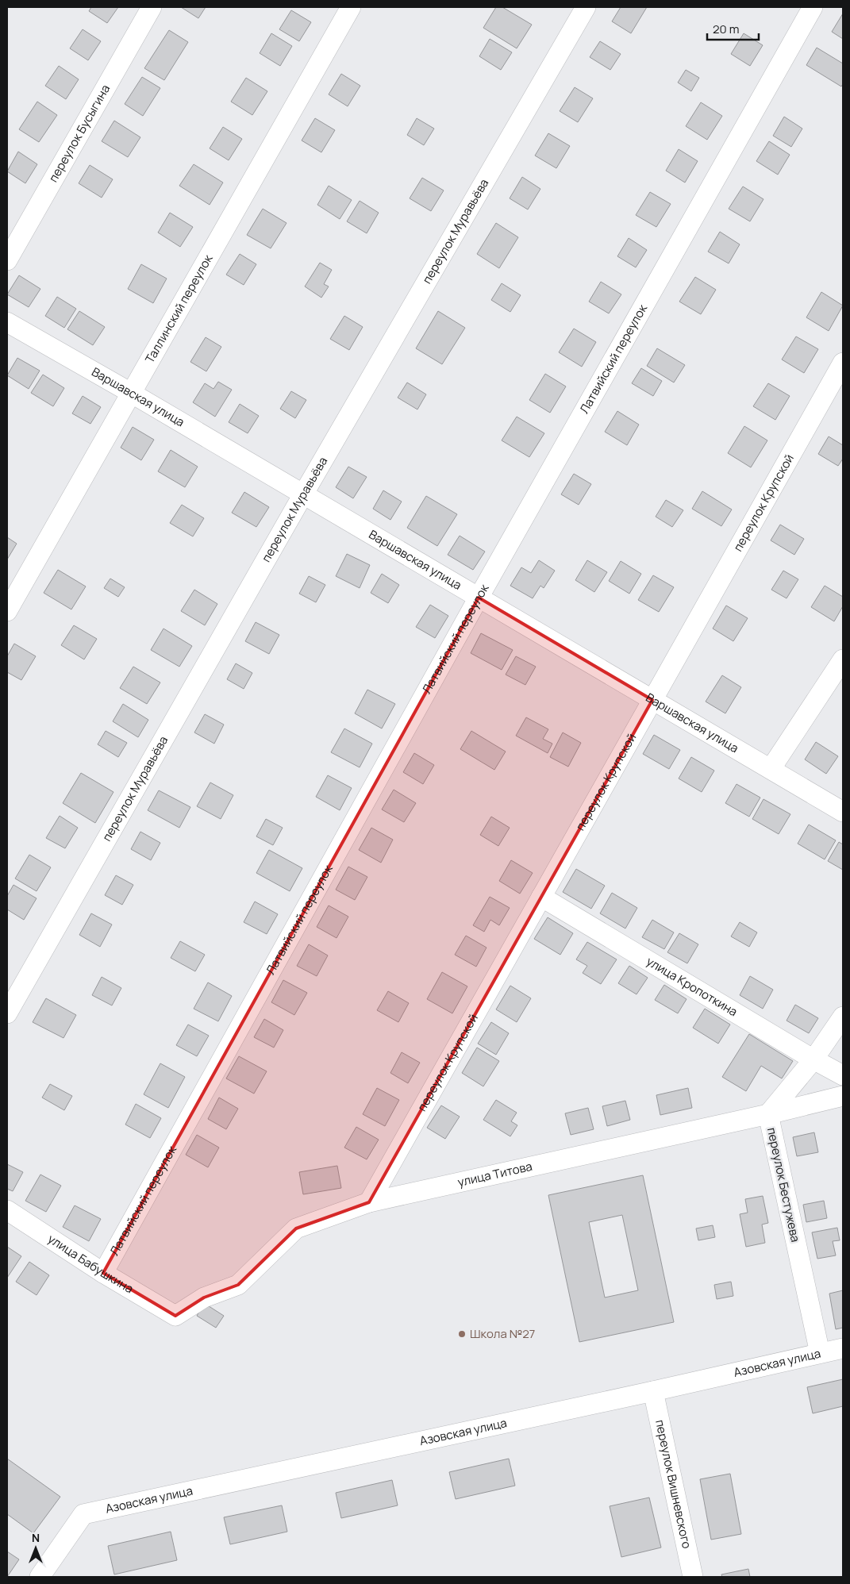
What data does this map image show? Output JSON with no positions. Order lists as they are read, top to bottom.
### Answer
{
  "streets": {
    "street": [
      "переулок Бусыгина",
      "переулок Муравьёва",
      "Таллинский переулок",
      "Латвийский переулок",
      "Варшавская улица",
      "переулок Крупской",
      "улица Кропоткина",
      "улица Титова",
      "переулок Бестужева",
      "улица Бабушкина",
      "Азовская улица",
      "переулок Вишневского"
    ]
  },
  "crossings": [
    ["переулок Муравьёва", "Варшавская улица"],
    ["Таллинский переулок", "Варшавская улица"],
    ["Латвийский переулок", "Варшавская улица"],
    ["Латвийский переулок", "улица Бабушкина"],
    ["Варшавская улица", "переулок Крупской"],
    ["переулок Крупской", "улица Кропоткина"],
    ["переулок Крупской", "улица Титова"],
    ["улица Кропоткина", "переулок Бестужева"],
    ["улица Титова", "переулок Бестужева"],
    ["улица Титова", "улица Бабушкина"],
    ["переулок Бестужева", "Азовская улица"],
    ["Азовская улица", "переулок Вишневского"]
  ],
  "places": ["Школа №27"],
  "scale_bar": "20 m",
  "north": "top"
}
